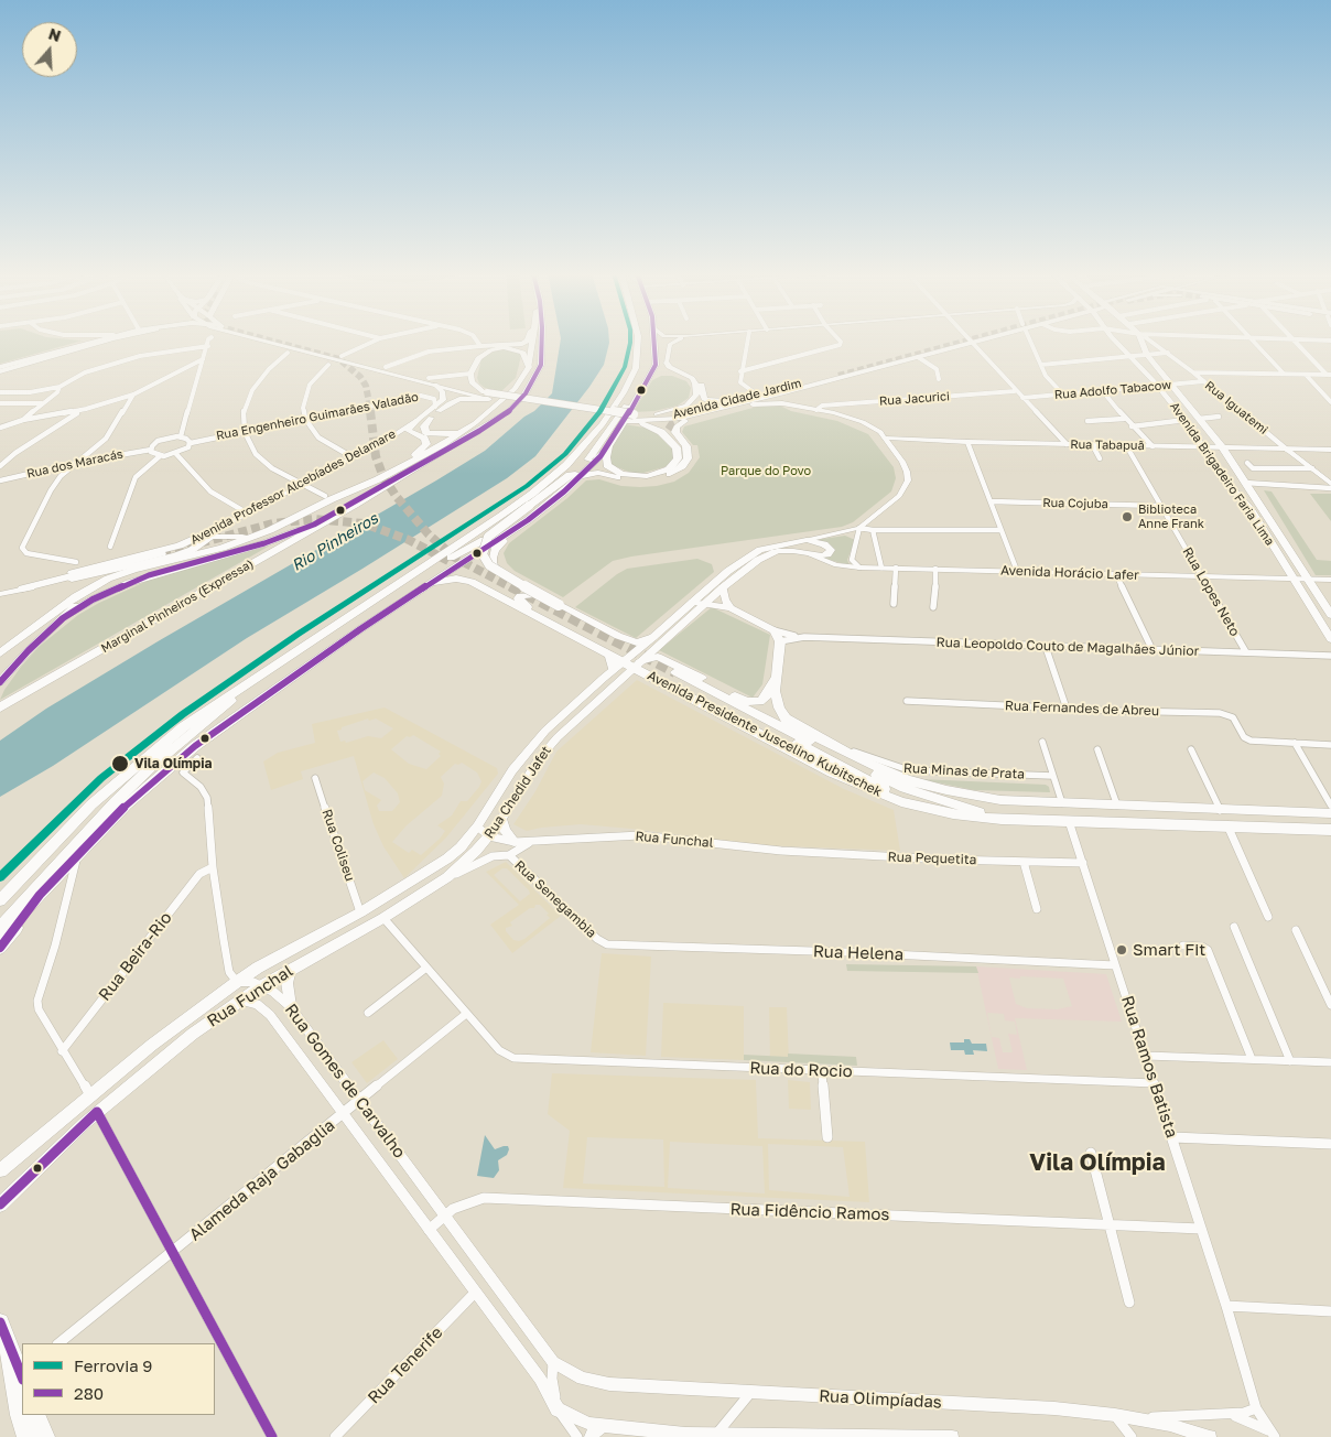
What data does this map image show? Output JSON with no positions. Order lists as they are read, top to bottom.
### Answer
{
  "streets": {
    "highway": [
      "Avenida Cidade Jardim",
      "Avenida Brigadeiro Faria Lima",
      "Marginal Pinheiros (Expressa)",
      "Avenida Presidente Juscelino Kubitschek"
    ],
    "main road": ["Avenida Professor Alcebíades Delamare", "Rua Chedid Jafet", "Rua Funchal"],
    "street": [
      "Rua Adolfo Tabacow",
      "Rua Jacurici",
      "Rua Iguatemi",
      "Rua Engenheiro Guimarães Valadão",
      "Rua Tabapuã",
      "Rua dos Maracás",
      "Rua Cojuba",
      "Avenida Horácio Lafer",
      "Rua Lopes Neto",
      "Rua Leopoldo Couto de Magalhães Júnior",
      "Rua Fernandes de Abreu",
      "Rua Minas de Prata",
      "Rua Coliseu",
      "Rua Pequetita",
      "Rua Senegambia",
      "Rua Helena",
      "Rua Beira-Rio",
      "Rua Ramos Batista",
      "Rua do Rocio",
      "Rua Gomes de Carvalho",
      "Alameda Raja Gabaglia",
      "Rua Fidêncio Ramos",
      "Rua Tenerife",
      "Rua Olimpíadas"
    ]
  },
  "crossings": [
    ["Rua Adolfo Tabacow", "Rua Iguatemi"],
    ["Rua Adolfo Tabacow", "Avenida Brigadeiro Faria Lima"],
    ["Rua Iguatemi", "Rua Tabapuã"],
    ["Rua Engenheiro Guimarães Valadão", "Avenida Professor Alcebíades Delamare"],
    ["Rua Tabapuã", "Avenida Brigadeiro Faria Lima"],
    ["Rua Tabapuã", "Rua Lopes Neto"],
    ["Avenida Brigadeiro Faria Lima", "Avenida Horácio Lafer"],
    ["Rua Cojuba", "Rua Lopes Neto"],
    ["Avenida Horácio Lafer", "Rua Lopes Neto"],
    ["Rua Lopes Neto", "Rua Leopoldo Couto de Magalhães Júnior"],
    ["Avenida Presidente Juscelino Kubitschek", "Rua Minas de Prata"],
    ["Avenida Presidente Juscelino Kubitschek", "Rua Chedid Jafet"],
    ["Avenida Presidente Juscelino Kubitschek", "Rua Ramos Batista"],
    ["Rua Chedid Jafet", "Rua Funchal"],
    ["Rua Funchal", "Rua Coliseu"],
    ["Rua Funchal", "Rua Pequetita"],
    ["Rua Funchal", "Rua Senegambia"],
    ["Rua Funchal", "Rua do Rocio"],
    ["Rua Funchal", "Rua Gomes de Carvalho"],
    ["Rua Pequetita", "Rua Ramos Batista"],
    ["Rua Senegambia", "Rua Helena"],
    ["Rua Helena", "Rua Ramos Batista"],
    ["Rua Ramos Batista", "Rua do Rocio"],
    ["Rua Ramos Batista", "Rua Fidêncio Ramos"],
    ["Rua Ramos Batista", "Rua Olimpíadas"],
    ["Rua do Rocio", "Alameda Raja Gabaglia"],
    ["Rua Gomes de Carvalho", "Alameda Raja Gabaglia"],
    ["Rua Gomes de Carvalho", "Rua Fidêncio Ramos"],
    ["Rua Gomes de Carvalho", "Rua Tenerife"],
    ["Rua Gomes de Carvalho", "Rua Olimpíadas"]
  ],
  "districts": ["Vila Olímpia"],
  "water": ["Rio Pinheiros"],
  "parks": ["Parque do Povo"],
  "places": ["Biblioteca Anne Frank", "Vila Olímpia", "Smart Fit"],
  "lines": ["rail line 9", "transit line 280"],
  "legend": ["Ferrovia 9", "280"],
  "north": "top"
}
